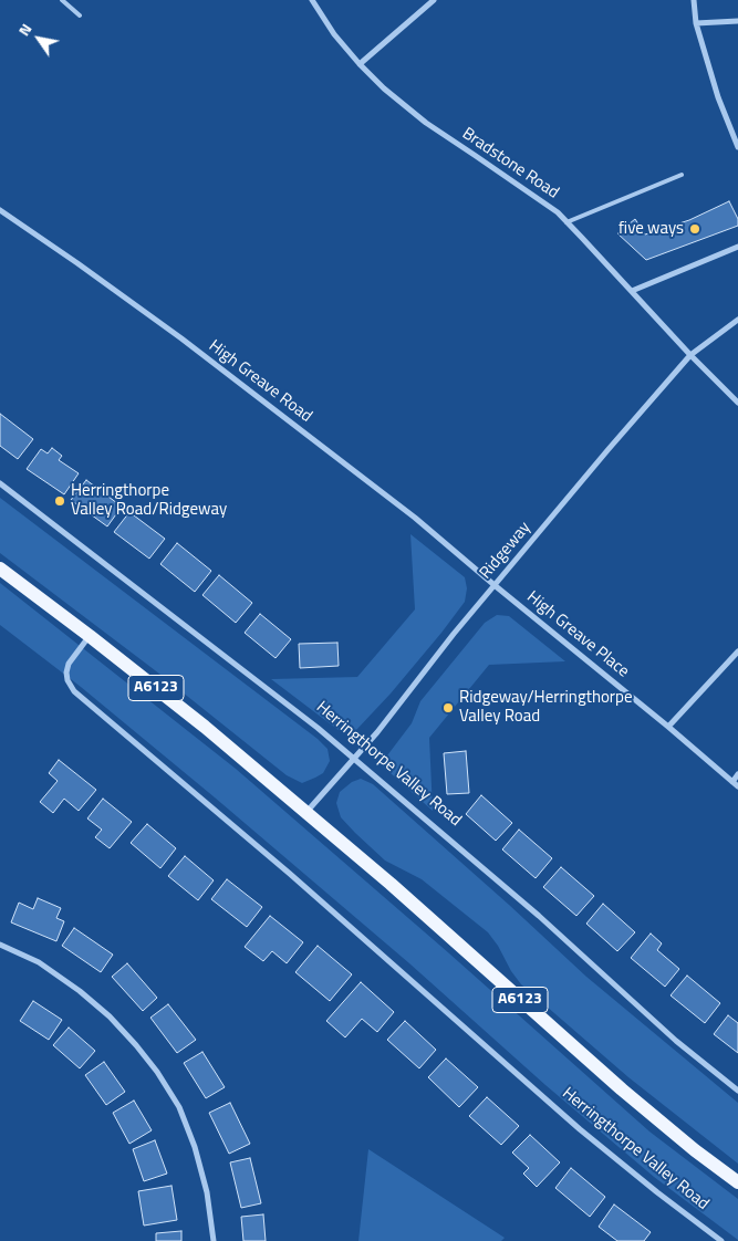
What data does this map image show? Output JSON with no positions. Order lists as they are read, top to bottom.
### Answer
{
  "streets": {
    "main road": ["A6123"],
    "street": [
      "Bradstone Road",
      "High Greave Road",
      "Ridgeway",
      "High Greave Place",
      "Herringthorpe Valley Road"
    ]
  },
  "crossings": [
    ["Bradstone Road", "Ridgeway"],
    ["High Greave Road", "Ridgeway"],
    ["High Greave Road", "High Greave Place"],
    ["Ridgeway", "High Greave Place"],
    ["Ridgeway", "A6123"],
    ["Ridgeway", "Herringthorpe Valley Road"],
    ["A6123", "Herringthorpe Valley Road"]
  ],
  "places": ["five ways", "Herringthorpe Valley Road/Ridgeway", "Ridgeway/Herringthorpe Valley Road"],
  "north": "top left"
}
